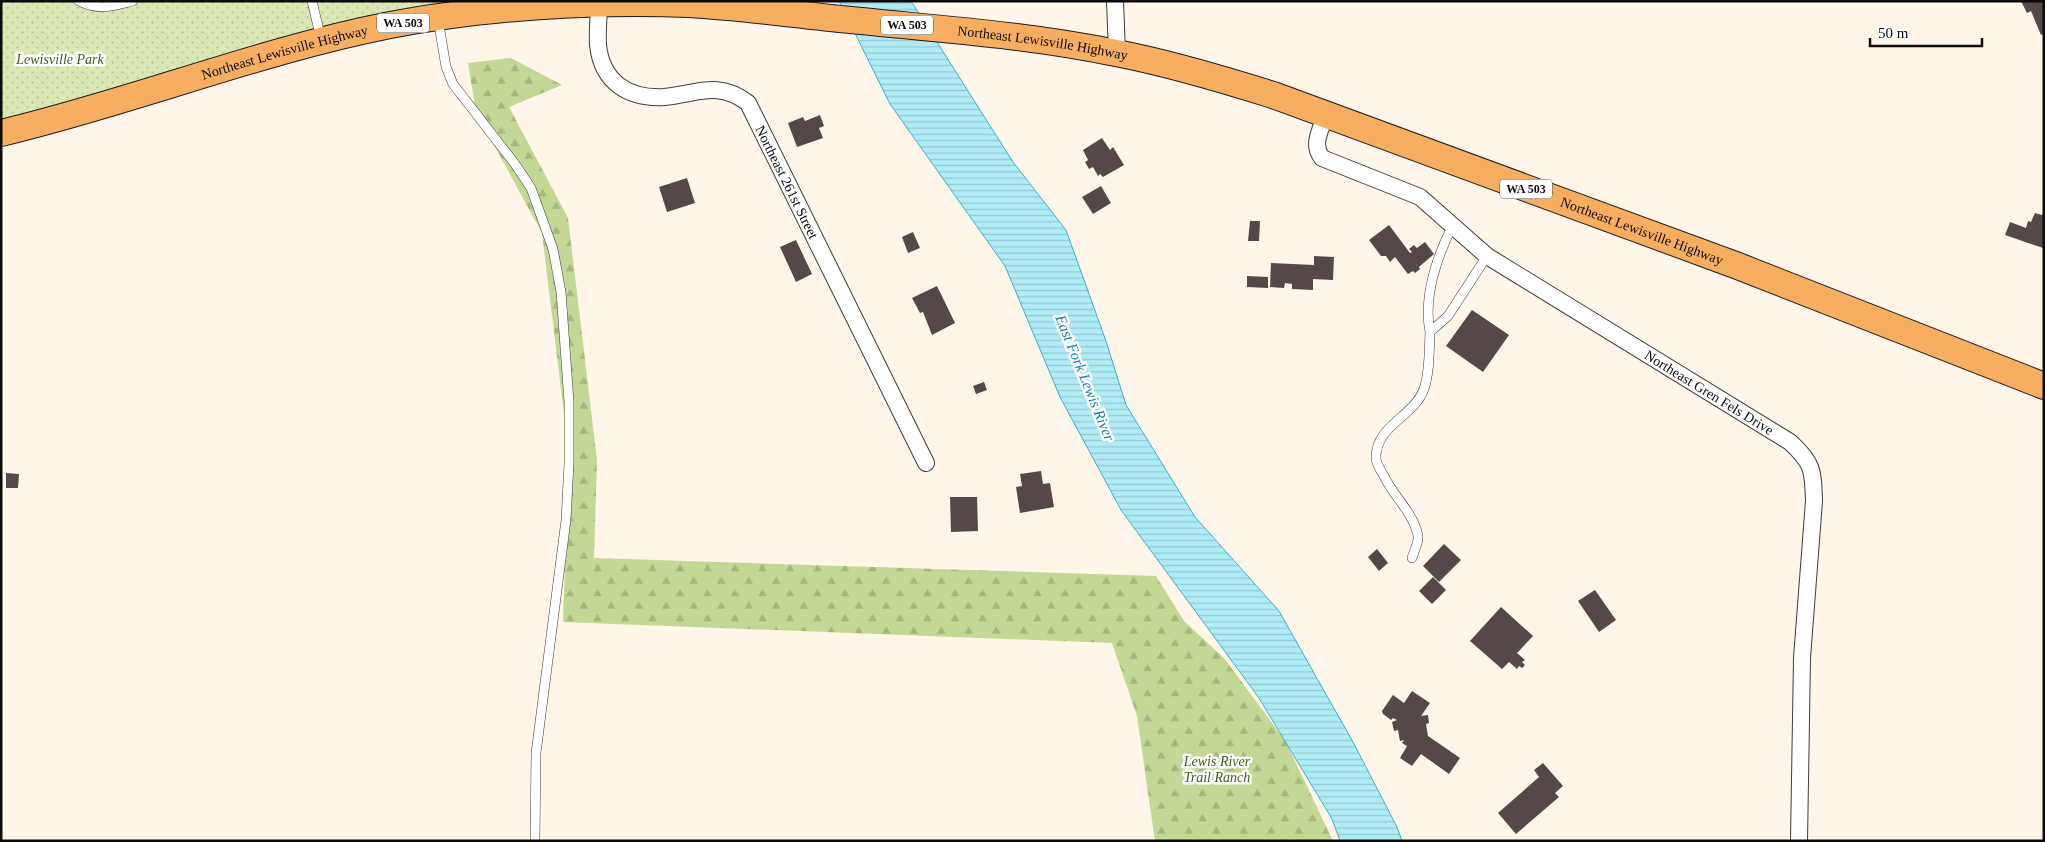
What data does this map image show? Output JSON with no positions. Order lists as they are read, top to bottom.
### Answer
{
  "streets": {
    "main road": ["WA 503", "Northeast Lewisville Highway"],
    "street": ["Northeast 261st Street", "Northeast Gren Fels Drive"]
  },
  "crossings": [
    ["Northeast Lewisville Highway", "Northeast 261st Street"],
    ["Northeast Lewisville Highway", "Northeast Gren Fels Drive"]
  ],
  "water": ["East Fork Lewis River"],
  "parks": ["Lewisville Park", "Lewis River Trail Ranch"],
  "scale_bar": "50 m"
}
